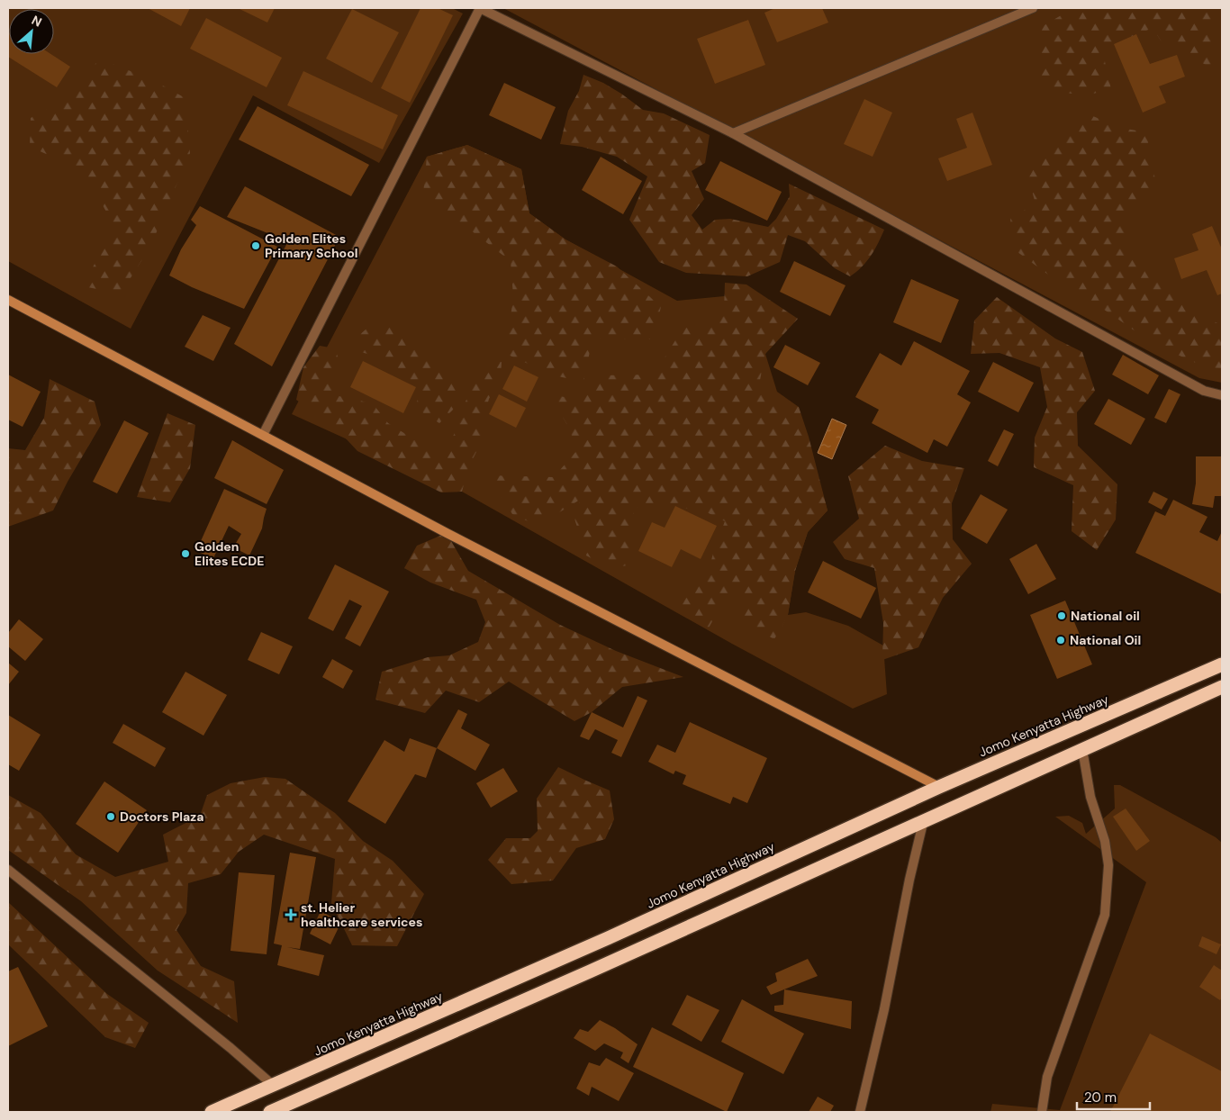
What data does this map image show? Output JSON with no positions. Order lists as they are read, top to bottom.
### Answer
{
  "streets": {
    "highway": ["Jomo Kenyatta Highway"]
  },
  "places": {
    "other": [
      "Golden Elites Primary School",
      "Golden Elites ECDE",
      "National oil",
      "National Oil",
      "Doctors Plaza"
    ],
    "health": ["st. Helier healthcare services"]
  },
  "scale_bar": "20 m",
  "north": "top right"
}
